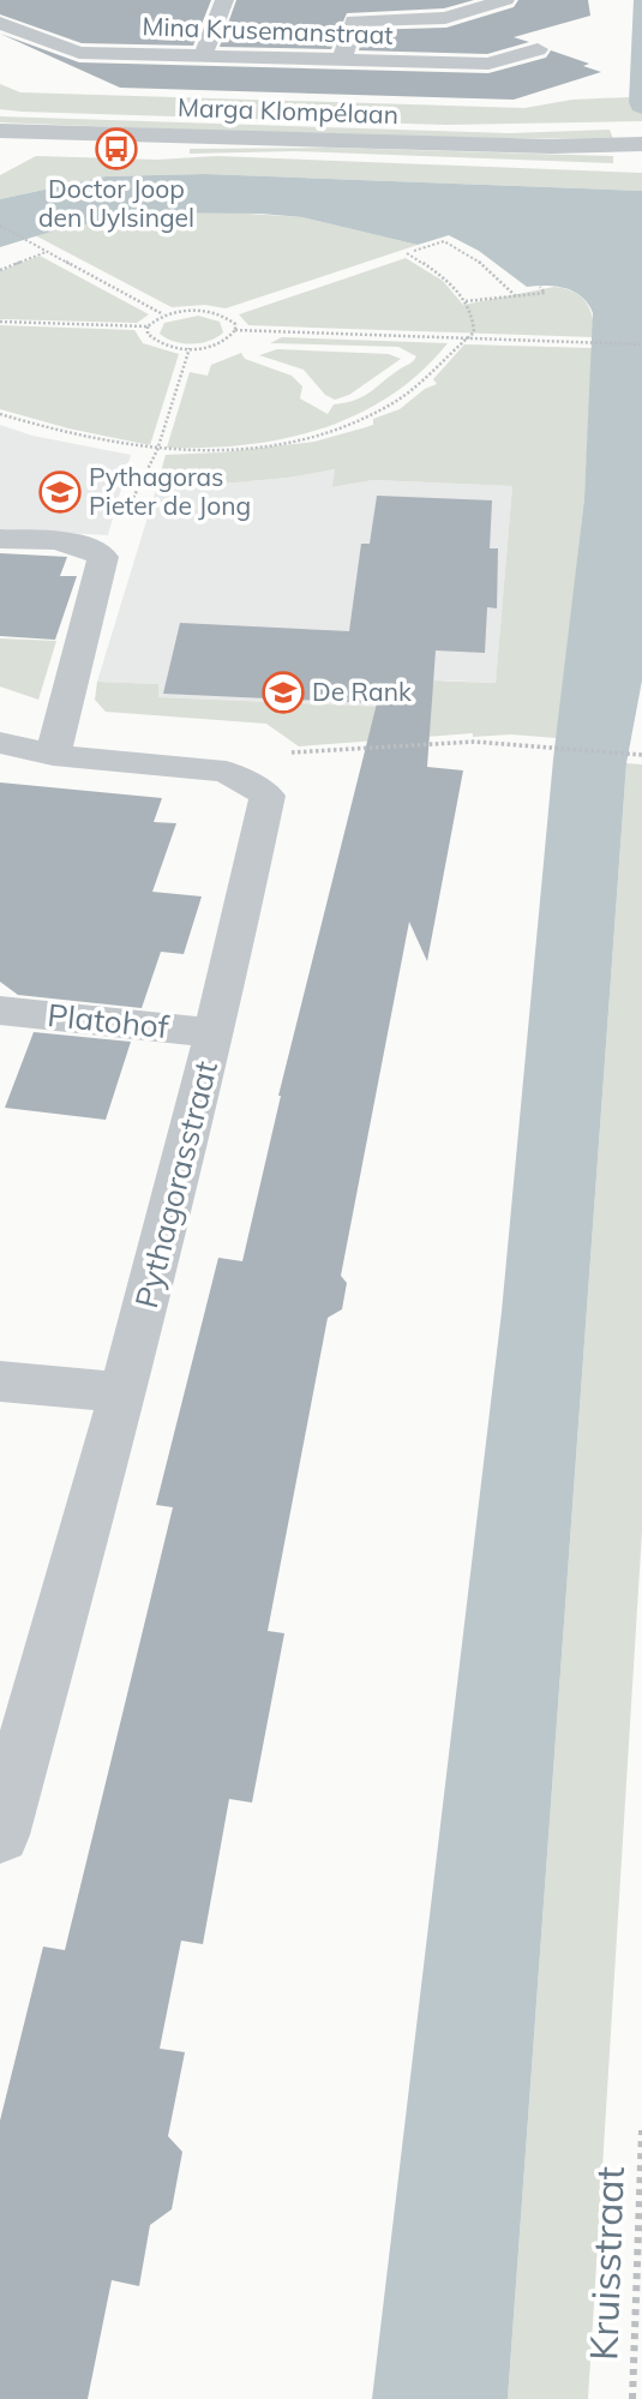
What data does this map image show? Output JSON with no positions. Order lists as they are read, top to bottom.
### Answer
{
  "streets": {
    "street": [
      "Mina Krusemanstraat",
      "Marga Klompélaan",
      "Platohof",
      "Pythagorasstraat"
    ],
    "path": ["Kruisstraat"]
  },
  "crossings": [
    ["Platohof", "Pythagorasstraat"]
  ],
  "places": {
    "bus stop": ["Doctor Joop den Uylsingel"],
    "school or university": ["Pythagoras Pieter de Jong", "De Rank"]
  }
}
